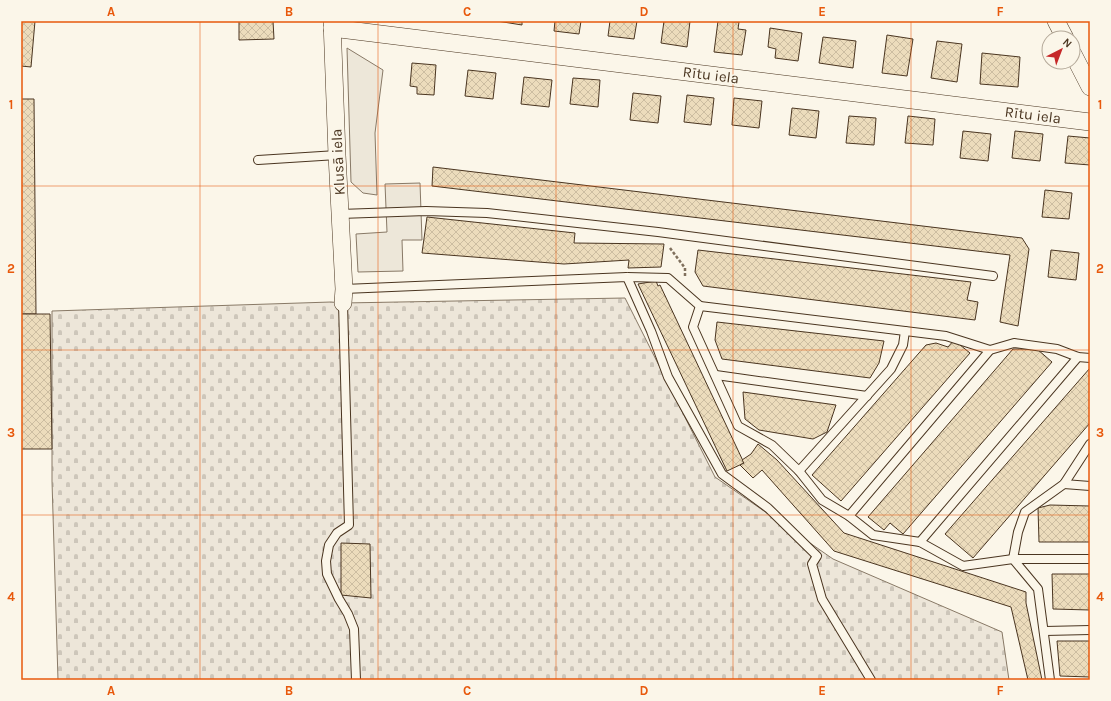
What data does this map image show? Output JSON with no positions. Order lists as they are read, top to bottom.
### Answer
{
  "streets": {
    "street": ["Rītu iela", "Klusā iela"]
  },
  "crossings": [
    ["Rītu iela", "Klusā iela"]
  ],
  "north": "top right",
  "grid": {
    "columns": [
      "A",
      "B",
      "C",
      "D",
      "E",
      "F"
    ],
    "rows": [
      "1",
      "2",
      "3",
      "4"
    ]
  }
}
